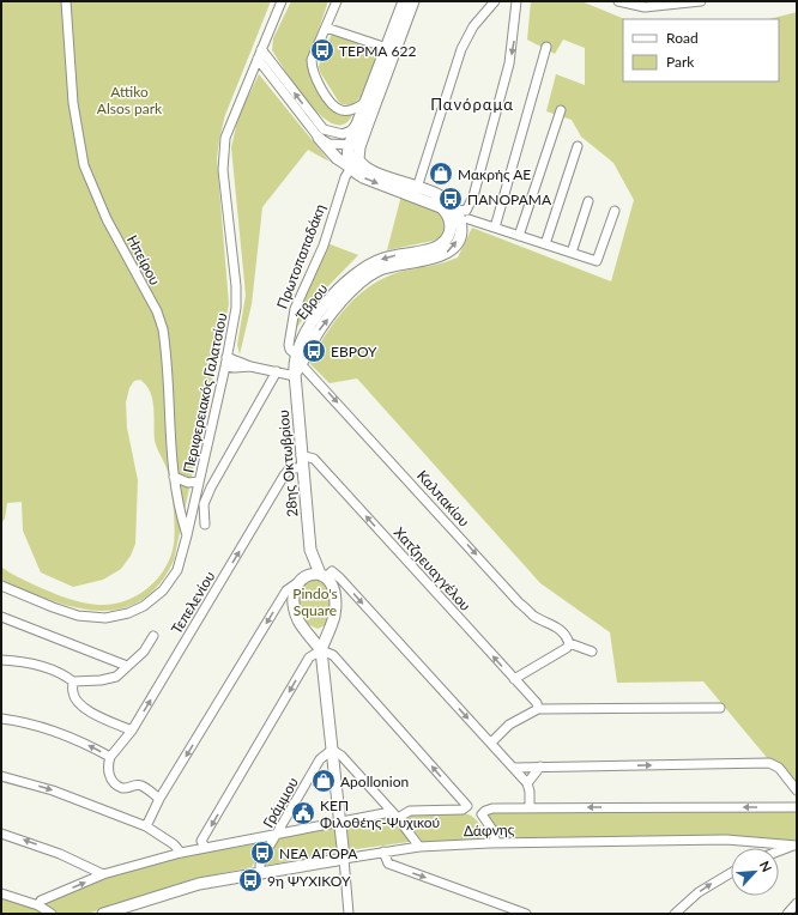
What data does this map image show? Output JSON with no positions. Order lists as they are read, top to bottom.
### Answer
{
  "streets": {
    "main road": ["Έβρου", "28ης Οκτωβρίου", "Δάφνης"],
    "street": [
      "Πρωτοπαπαδάκη",
      "Ηπείρου",
      "Περιφερειακός Γαλατσίου",
      "Καλπακίου",
      "Χατζηευαγγέλου",
      "Τεπελενίου",
      "Γράμμου"
    ]
  },
  "crossings": [
    ["Πρωτοπαπαδάκη", "Έβρου"],
    ["Ηπείρου", "Περιφερειακός Γαλατσίου"],
    ["Έβρου", "28ης Οκτωβρίου"],
    ["Έβρου", "Καλπακίου"],
    ["28ης Οκτωβρίου", "Καλπακίου"],
    ["28ης Οκτωβρίου", "Χατζηευαγγέλου"],
    ["28ης Οκτωβρίου", "Τεπελενίου"],
    ["28ης Οκτωβρίου", "Γράμμου"],
    ["28ης Οκτωβρίου", "Δάφνης"],
    ["Γράμμου", "Δάφνης"]
  ],
  "one_way": ["Καλπακίου"],
  "districts": ["Πανόραμα"],
  "parks": ["Attiko Alsos park", "Pindo's Square"],
  "places": {
    "bus stop": [
      "ΤΕΡΜΑ 622",
      "ΠΑΝΟΡΑΜΑ",
      "ΕΒΡΟΥ",
      "ΝΕΑ ΑΓΟΡΑ",
      "9η ΨΥΧΙΚΟΥ"
    ],
    "shop": ["Μακρής ΑΕ", "Apollonion"],
    "public building": ["ΚΕΠ Φιλοθέης-Ψυχικού"]
  },
  "legend": ["Road", "Park"],
  "north": "top right"
}
